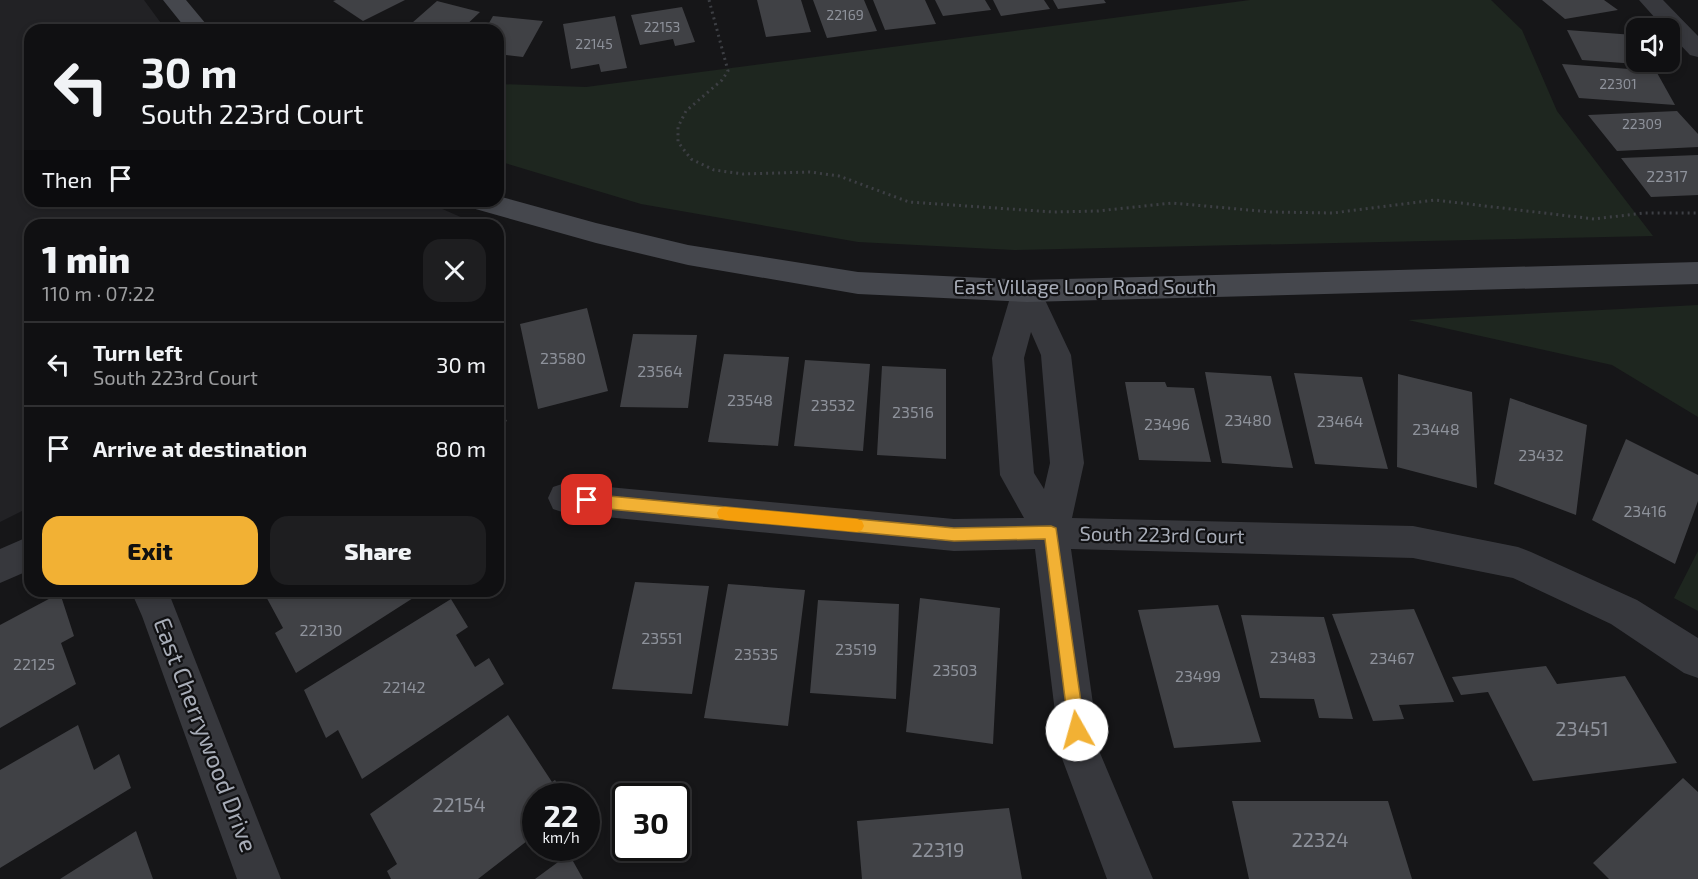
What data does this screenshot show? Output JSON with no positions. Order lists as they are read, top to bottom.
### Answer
{
  "streets": {
    "street": ["East Village Loop Road South", "South 223rd Court", "East Cherrywood Drive"]
  },
  "house_numbers": [
    "22169",
    "22153",
    "22145",
    "22301",
    "22309",
    "22317",
    "23580",
    "23564",
    "23548",
    "23532",
    "23516",
    "23480",
    "23464",
    "23496",
    "23448",
    "23432",
    "23416",
    "22130",
    "23551",
    "23519",
    "23535",
    "23483",
    "23467",
    "22125",
    "23503",
    "23499",
    "22142",
    "23451",
    "22154",
    "22324",
    "22319"
  ],
  "page": {
    "turn": ["30 m", "South 223rd Court"],
    "then": "Then",
    "heading": ["1 min", "110 m · 07:22"],
    "list": [
      {
        "name": "Turn left",
        "note": "South 223rd Court",
        "value": "30 m"
      },
      {
        "name": "Arrive at destination",
        "value": "80 m"
      }
    ],
    "buttons": ["Exit", "Share"],
    "speed": "22 km/h",
    "limit": "30"
  }
}
